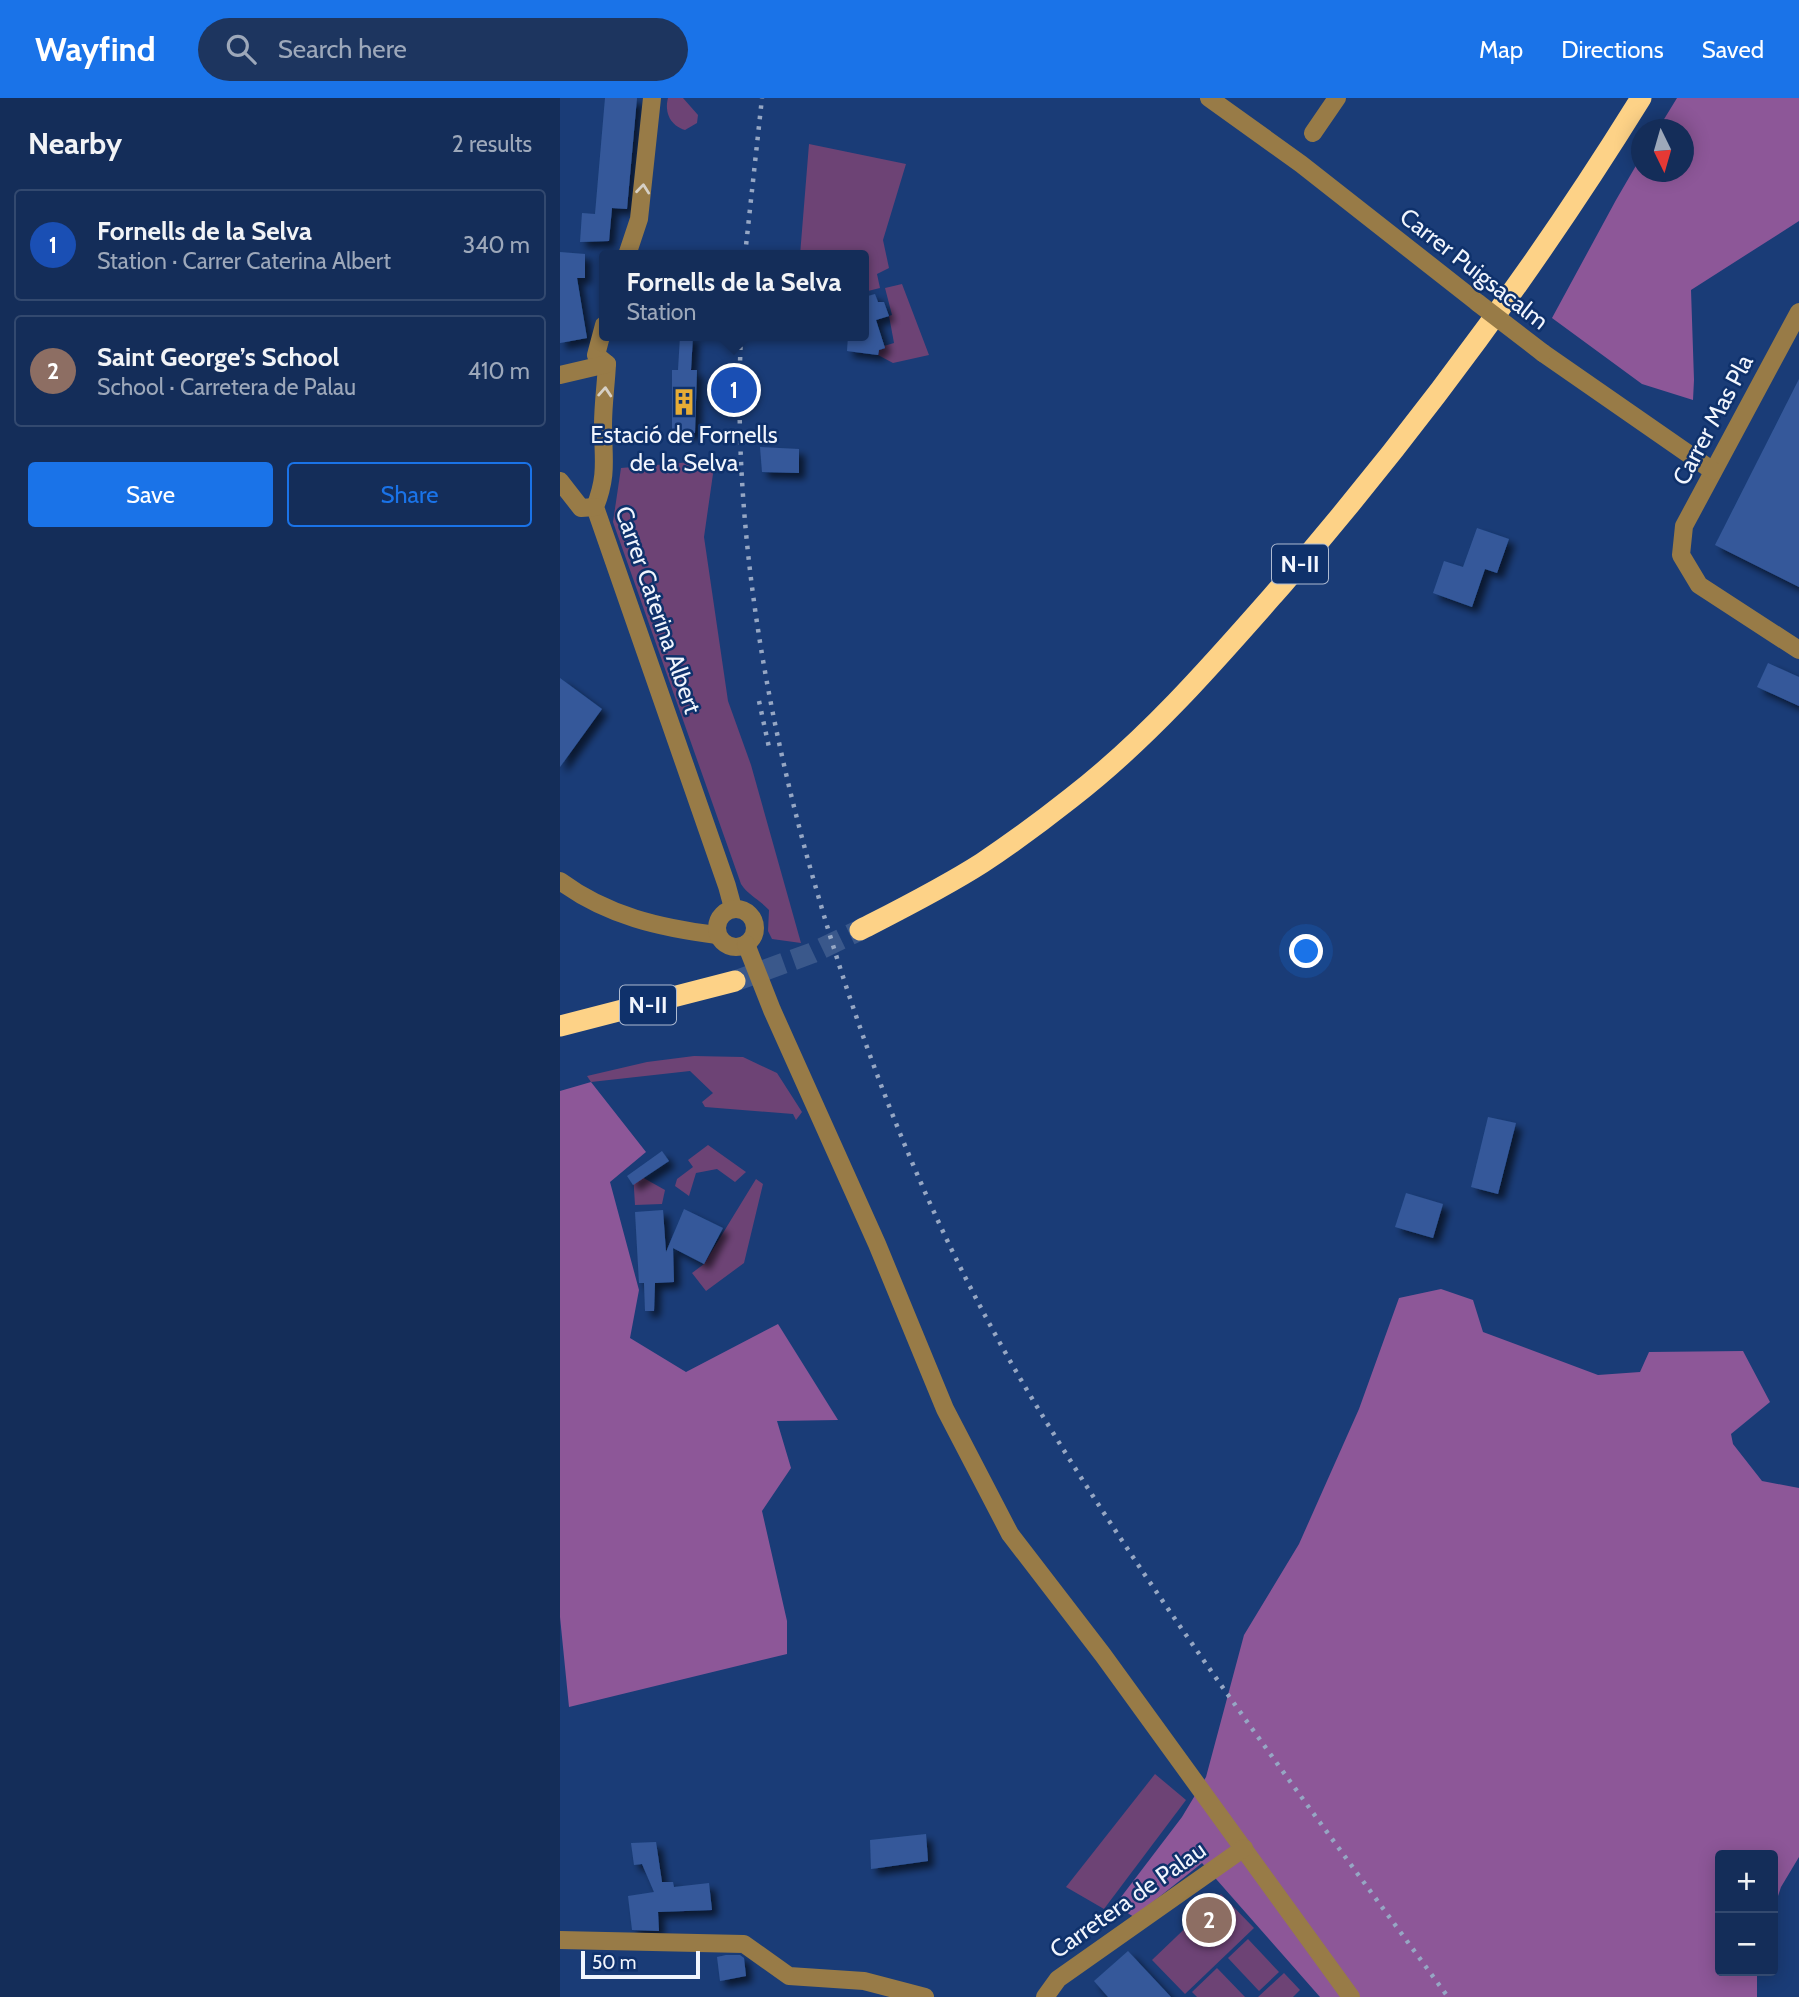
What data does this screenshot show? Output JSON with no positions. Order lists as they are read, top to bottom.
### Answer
{
  "streets": {
    "highway": ["N-II"],
    "street": [
      "Carrer Puigsacalm",
      "Carrer Mas Pla",
      "Carrer Caterina Albert",
      "Carretera de Palau"
    ]
  },
  "crossings": [
    ["Carrer Puigsacalm", "Carrer Mas Pla"]
  ],
  "places": {
    "building": ["Estació de Fornells de la Selva"]
  },
  "scale_bar": "50 m",
  "north": "bottom",
  "page": {
    "header": "Wayfind",
    "search": "Search here",
    "nav": ["Map", "Directions", "Saved"],
    "heading": ["Nearby", "2 results"],
    "list": [
      {
        "mark": "1",
        "name": "Fornells de la Selva",
        "note": "Station · Carrer Caterina Albert",
        "value": "340 m"
      },
      {
        "mark": "2",
        "name": "Saint George’s School",
        "note": "School · Carretera de Palau",
        "value": "410 m"
      }
    ],
    "popup": ["Fornells de la Selva", "Station"],
    "pins": ["1", "2"],
    "buttons": ["Save", "Share"],
    "map_buttons": ["+", "−"],
    "scale": "50 m"
  }
}
